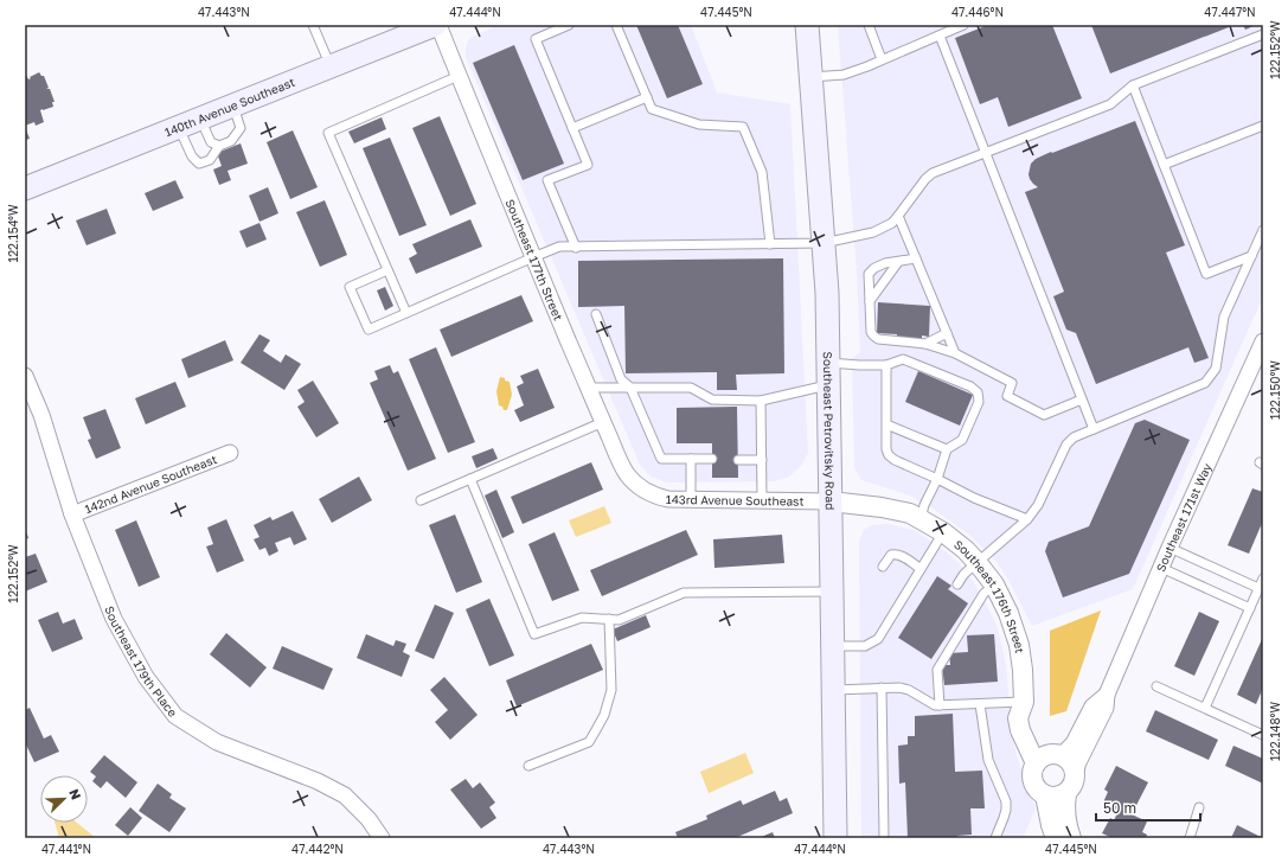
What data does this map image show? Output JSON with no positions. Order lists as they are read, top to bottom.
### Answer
{
  "streets": {
    "main road": ["140th Avenue Southeast", "Southeast Petrovitsky Road"],
    "street": [
      "Southeast 177th Street",
      "142nd Avenue Southeast",
      "143rd Avenue Southeast",
      "Southeast 171st Way",
      "Southeast 176th Street",
      "Southeast 179th Place"
    ]
  },
  "crossings": [
    ["140th Avenue Southeast", "Southeast 177th Street"],
    ["Southeast 177th Street", "143rd Avenue Southeast"],
    ["Southeast Petrovitsky Road", "143rd Avenue Southeast"],
    ["Southeast Petrovitsky Road", "Southeast 176th Street"],
    ["142nd Avenue Southeast", "Southeast 179th Place"],
    ["143rd Avenue Southeast", "Southeast 176th Street"],
    ["Southeast 171st Way", "Southeast 176th Street"]
  ],
  "scale_bar": "50 m",
  "north": "top right",
  "coordinates": [
    "47.443°N",
    "47.444°N",
    "47.445°N",
    "47.446°N",
    "47.447°N",
    "122.152°W",
    "122.154°W",
    "122.150°W",
    "122.148°W",
    "47.441°N",
    "47.442°N"
  ]
}
